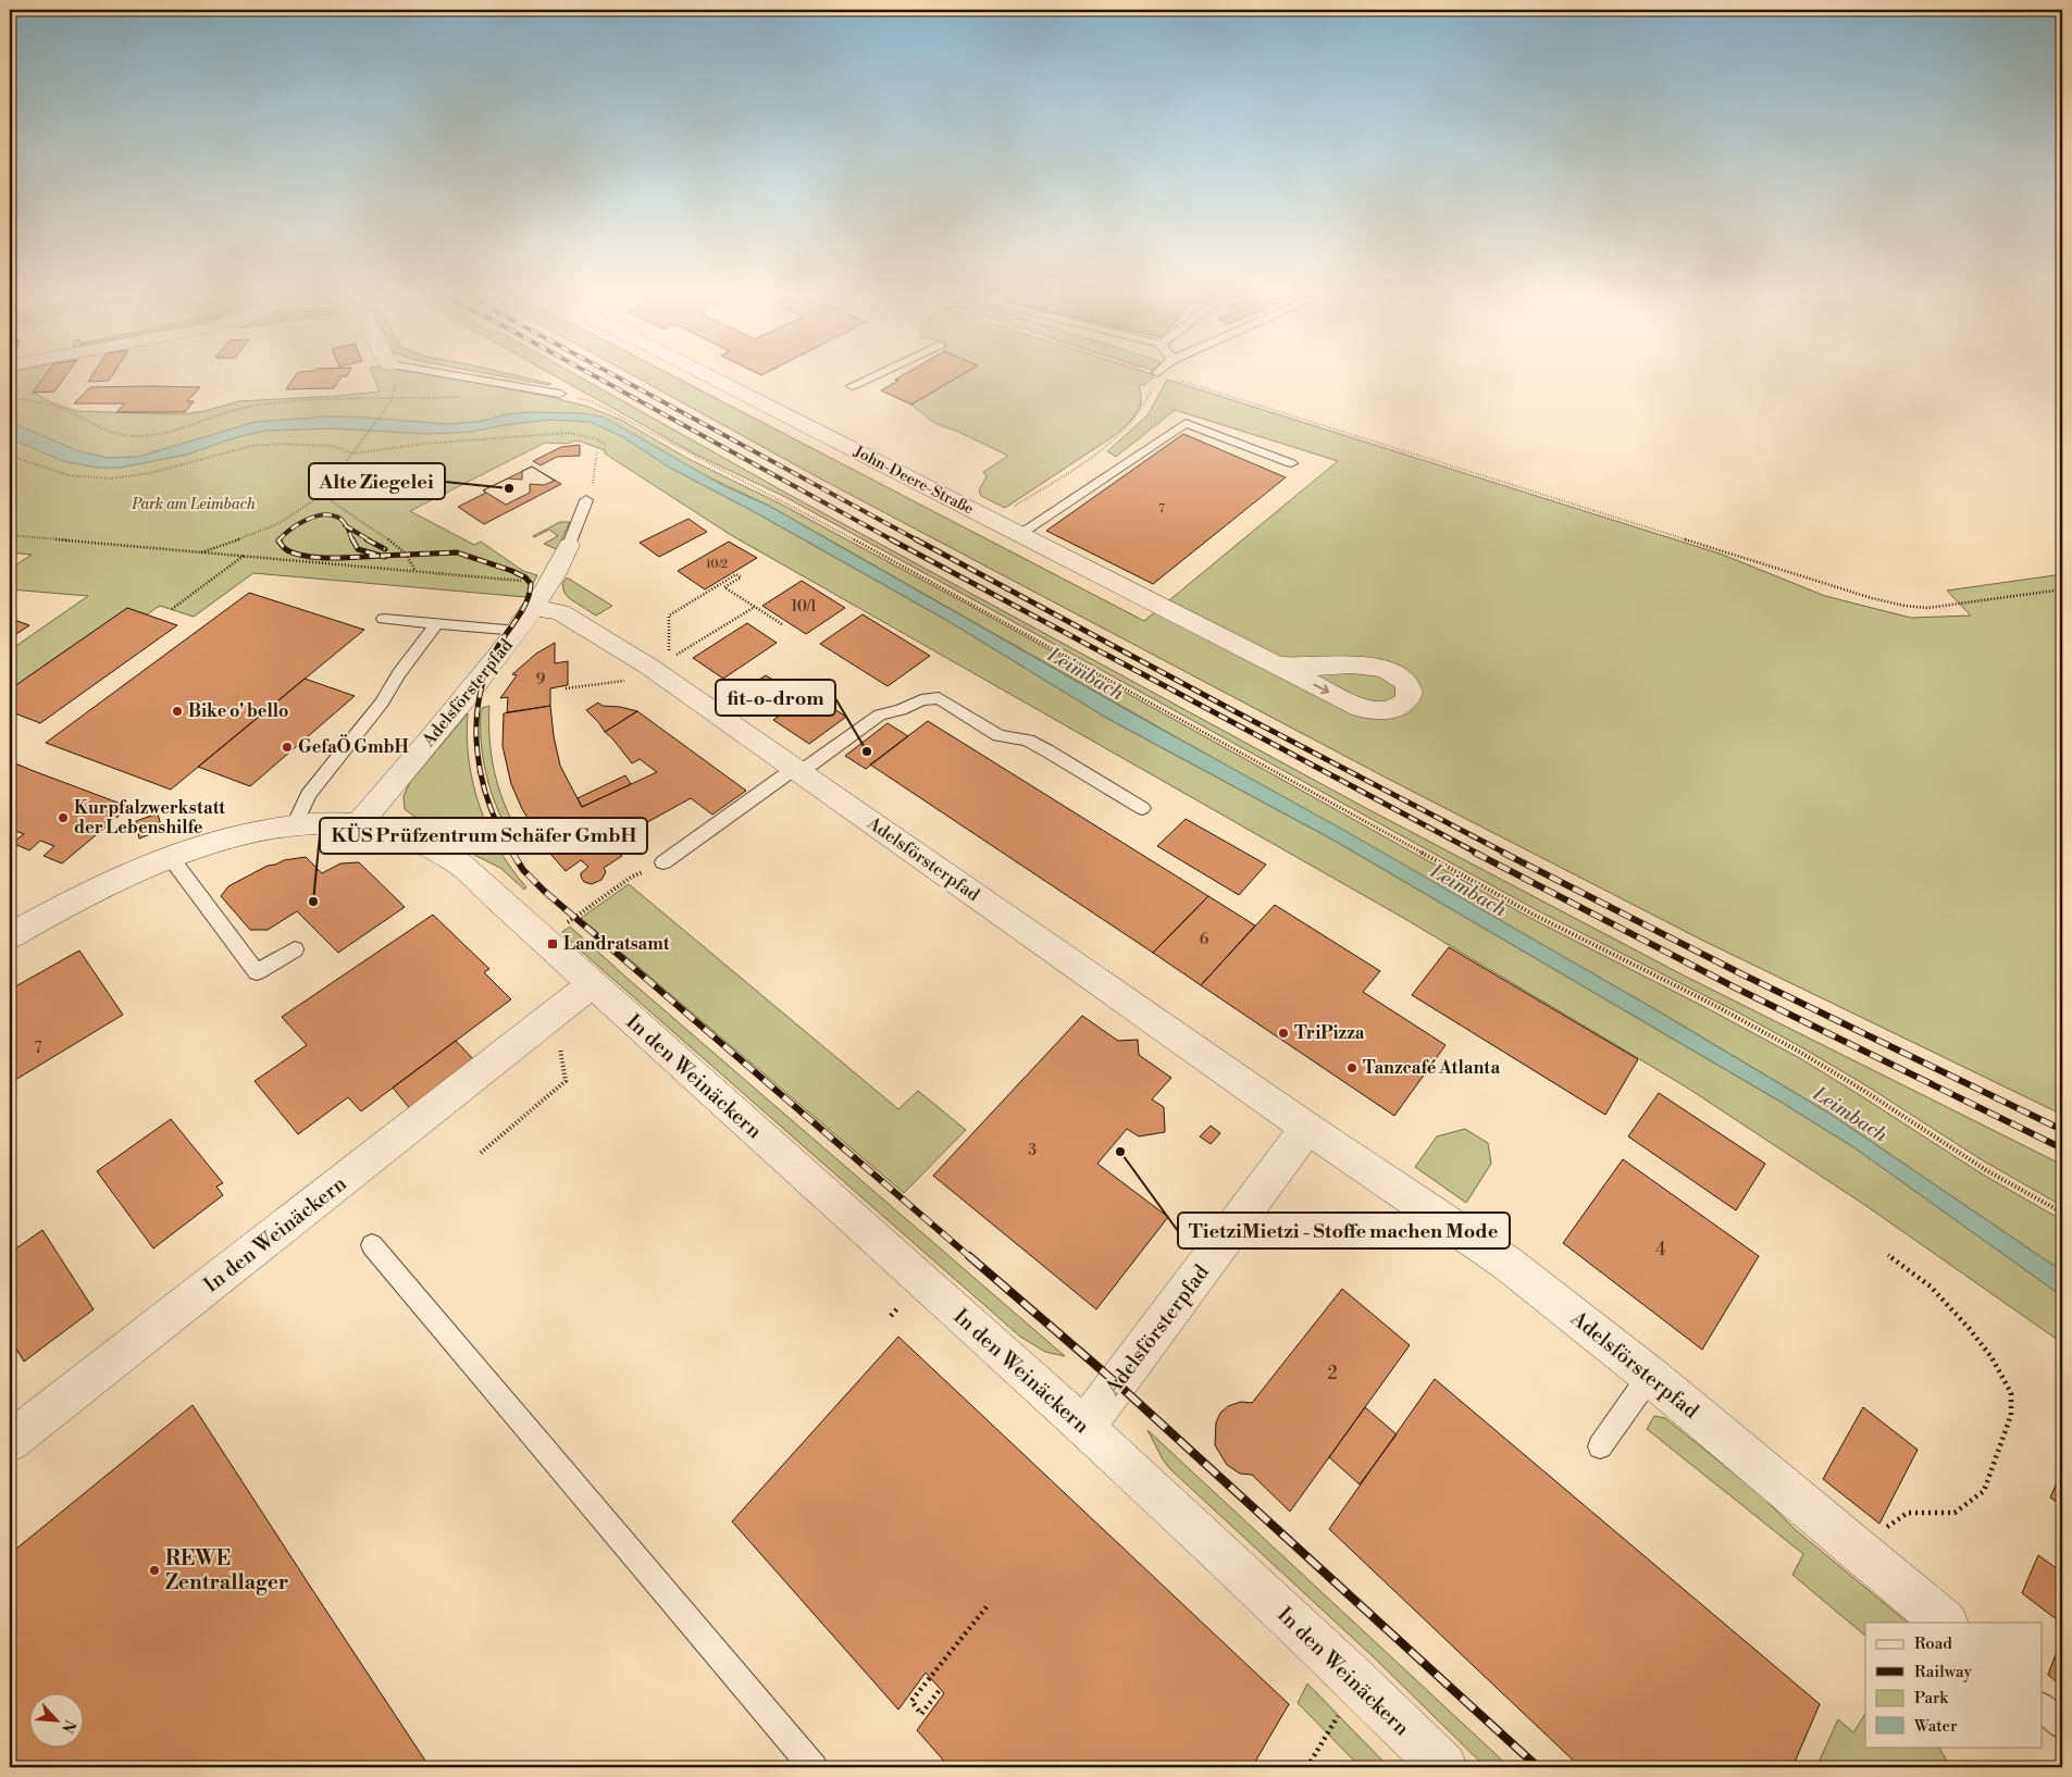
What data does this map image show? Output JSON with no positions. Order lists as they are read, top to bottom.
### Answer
{
  "streets": {
    "street": ["John-Deere-Straße", "Adelsförsterpfad", "In den Weinäckern"]
  },
  "crossings": [
    ["Adelsförsterpfad", "In den Weinäckern"]
  ],
  "water": ["Leimbach"],
  "parks": ["Park am Leimbach"],
  "places": {
    "other": [
      "Alte Ziegelei",
      "Bike o' bello",
      "GefaÖ GmbH",
      "fit-o-drom",
      "Kurpfalzwerkstatt der Lebenshilfe",
      "KÜS Prüfzentrum Schäfer GmbH",
      "TriPizza",
      "Tanzcafé Atlanta",
      "TietziMietzi - Stoffe machen Mode",
      "REWE Zentrallager"
    ],
    "transit": ["Landratsamt"]
  },
  "house_numbers": [
    "7",
    "10/2",
    "10/1",
    "9",
    "6",
    "7",
    "3",
    "4",
    "2"
  ],
  "legend": [
    "Road",
    "Railway",
    "Park",
    "Water"
  ],
  "north": "bottom right"
}
